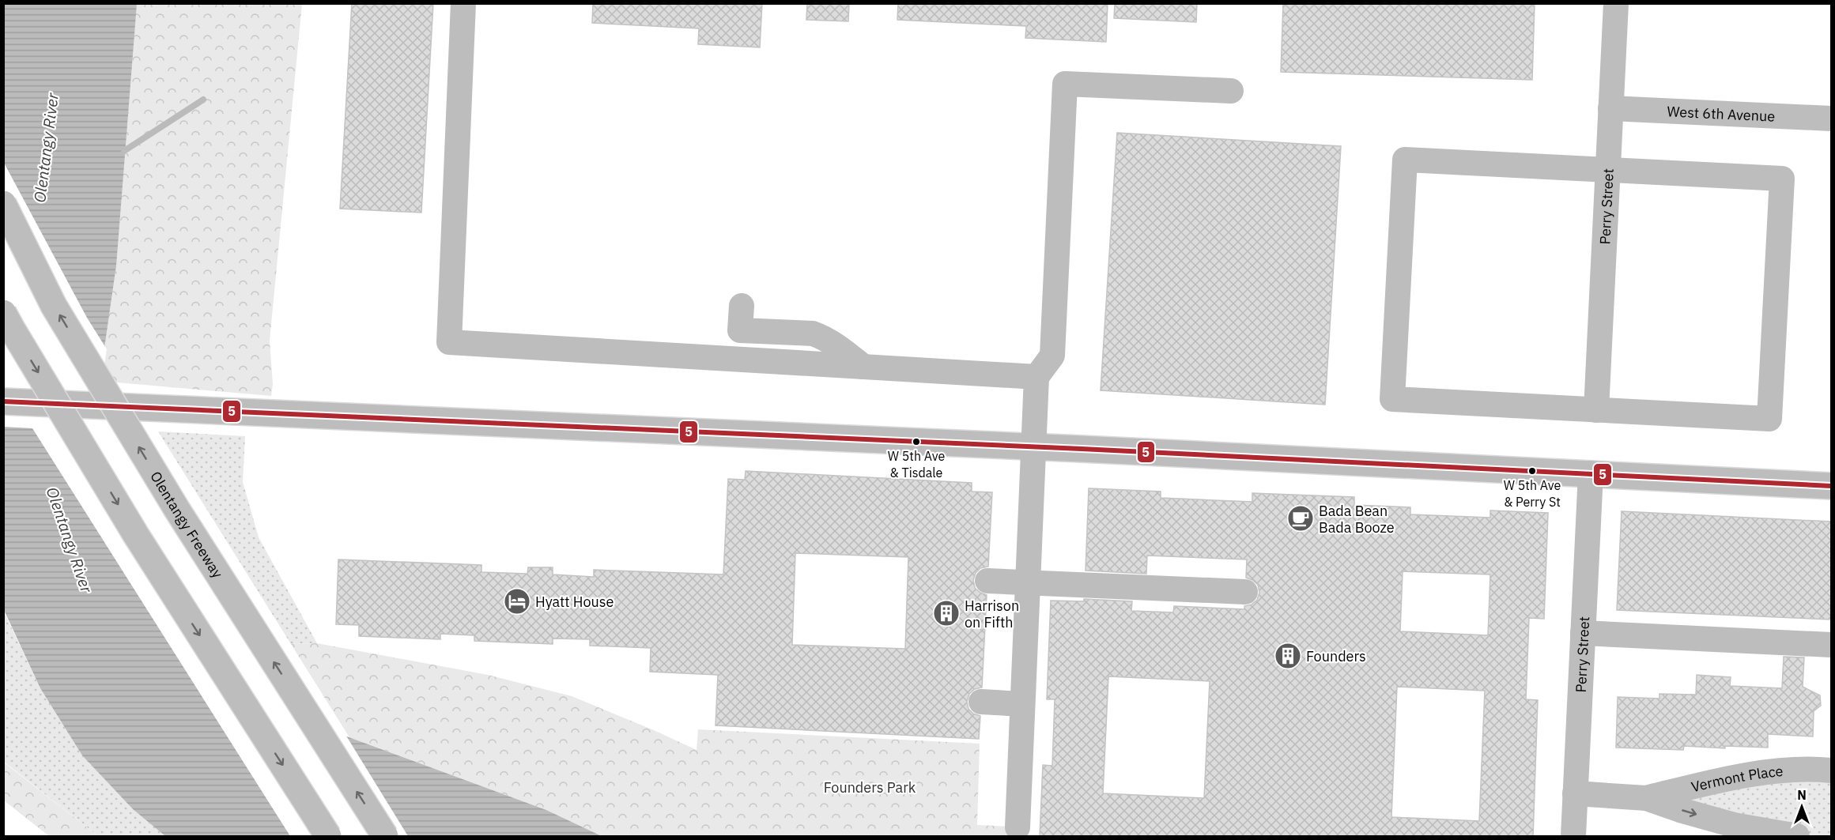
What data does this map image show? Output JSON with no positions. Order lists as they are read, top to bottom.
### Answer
{
  "streets": {
    "main road": ["Olentangy Freeway"],
    "street": ["West 6th Avenue", "Perry Street", "Vermont Place"]
  },
  "crossings": [
    ["West 6th Avenue", "Perry Street"],
    ["Perry Street", "Vermont Place"]
  ],
  "water": ["Olentangy River"],
  "parks": ["Founders Park"],
  "places": {
    "other": ["W 5th Ave & Tisdale", "W 5th Ave & Perry St"],
    "cafe": ["Bada Bean Bada Booze"],
    "hotel": ["Hyatt House"],
    "building": ["Harrison on Fifth", "Founders"]
  },
  "lines": ["transit line 5"],
  "north": "top"
}
